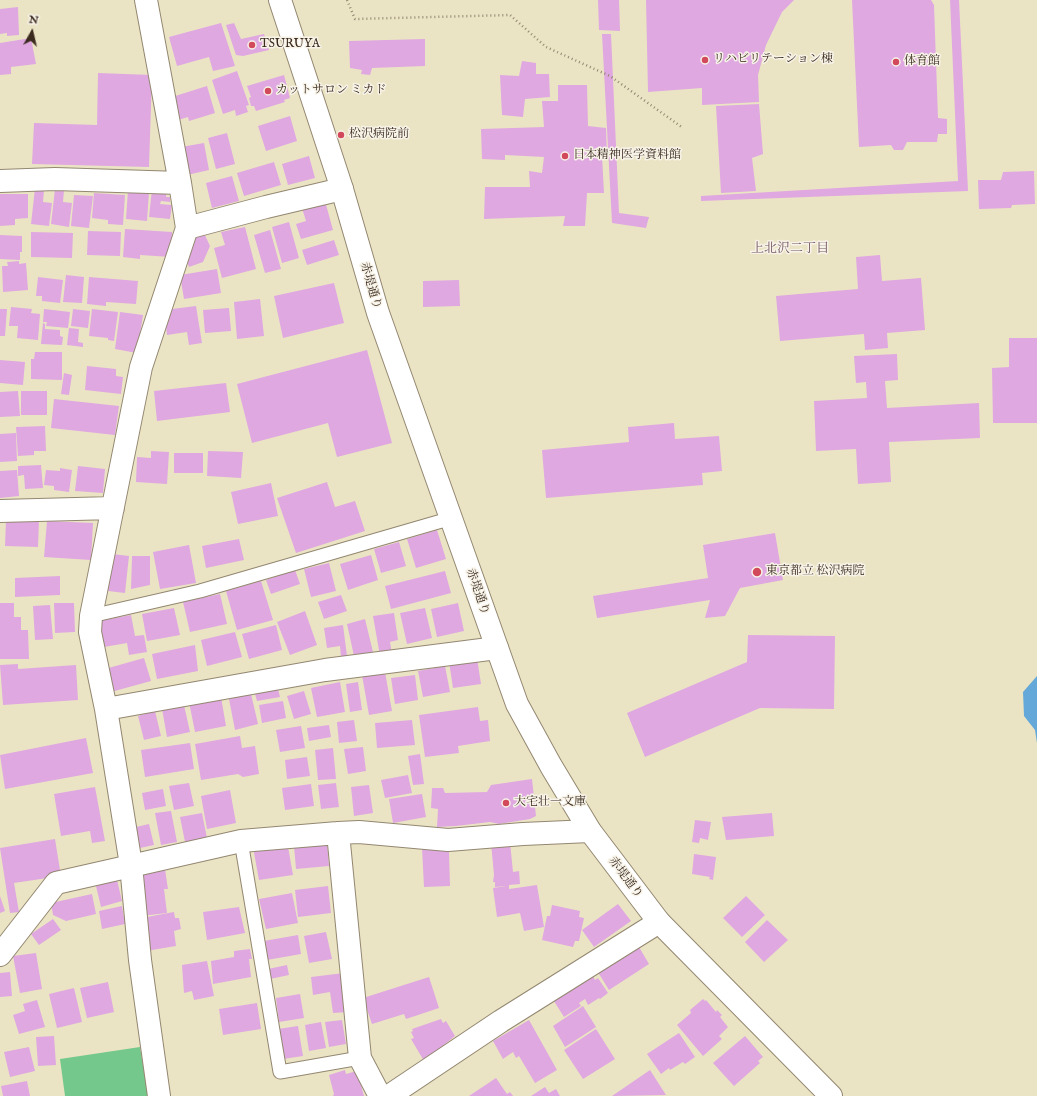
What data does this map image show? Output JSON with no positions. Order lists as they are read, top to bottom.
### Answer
{
  "streets": {
    "street": ["赤堤通り"]
  },
  "districts": ["上北沢二丁目"],
  "places": [
    "TSURUYA",
    "リハビリテーション棟",
    "体育館",
    "カットサロン ミカド",
    "松沢病院前",
    "日本精神医学資料館",
    "東京都立 松沢病院",
    "大宅壮一文庫"
  ],
  "north": "top"
}
